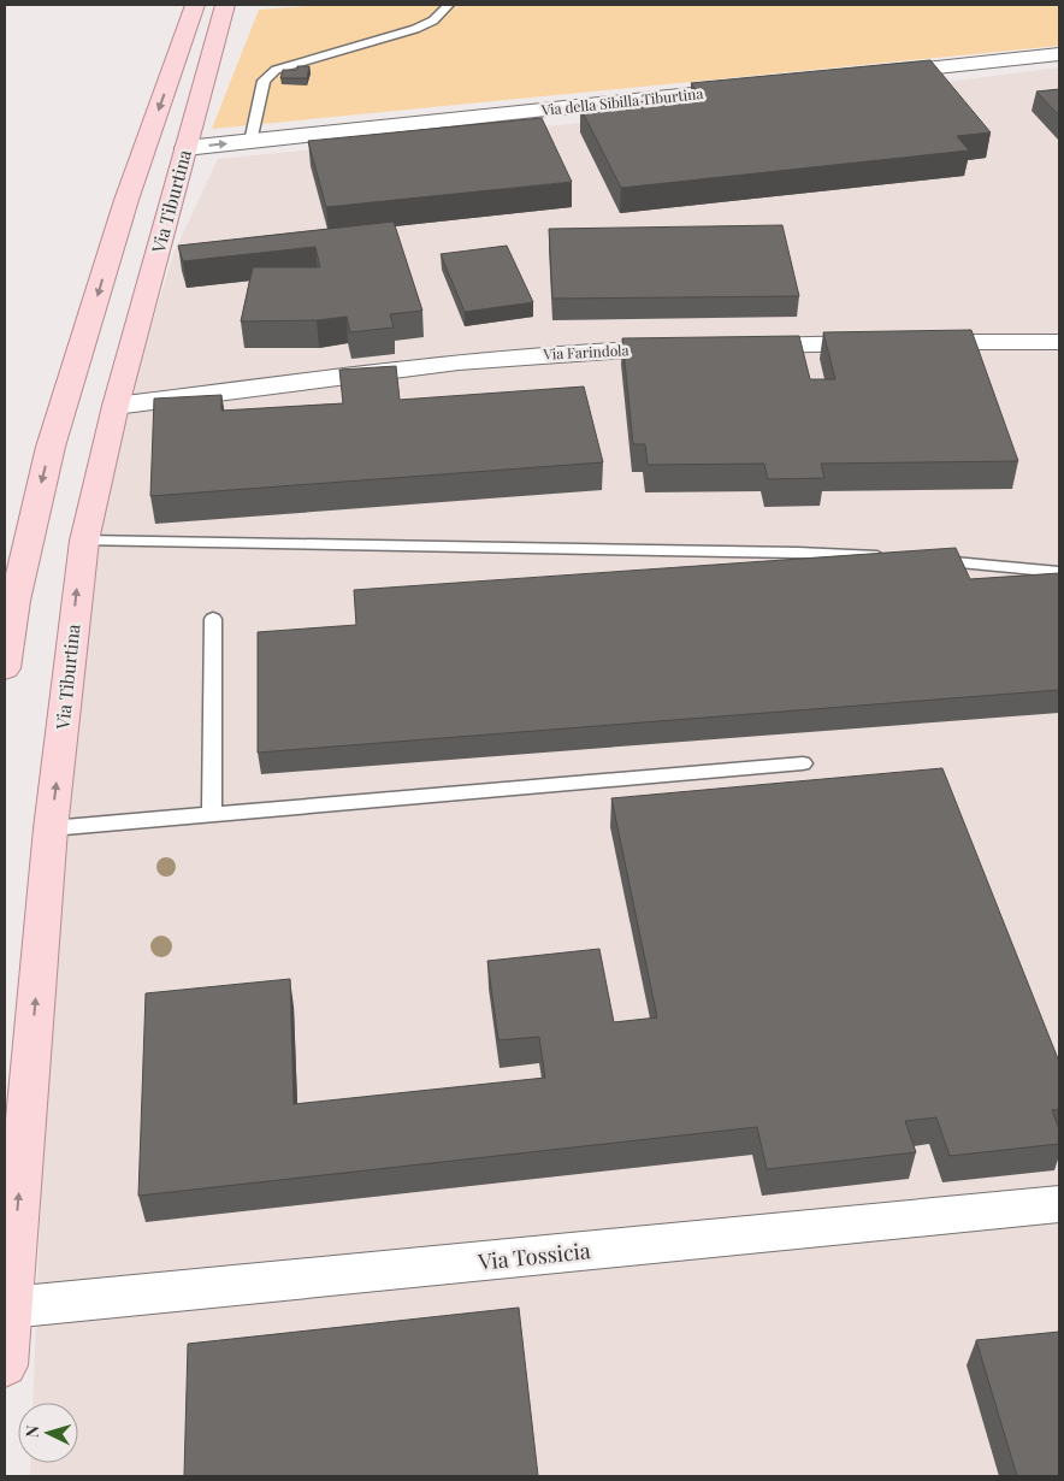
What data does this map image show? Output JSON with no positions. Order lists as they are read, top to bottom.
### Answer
{
  "streets": {
    "main road": ["Via Tiburtina"],
    "street": ["Via della Sibilla Tiburtina", "Via Farindola", "Via Tossicia"]
  },
  "crossings": [
    ["Via della Sibilla Tiburtina", "Via Tiburtina"],
    ["Via Tiburtina", "Via Farindola"],
    ["Via Tiburtina", "Via Tossicia"]
  ],
  "one_way": ["Via Tiburtina"],
  "north": "left"
}
